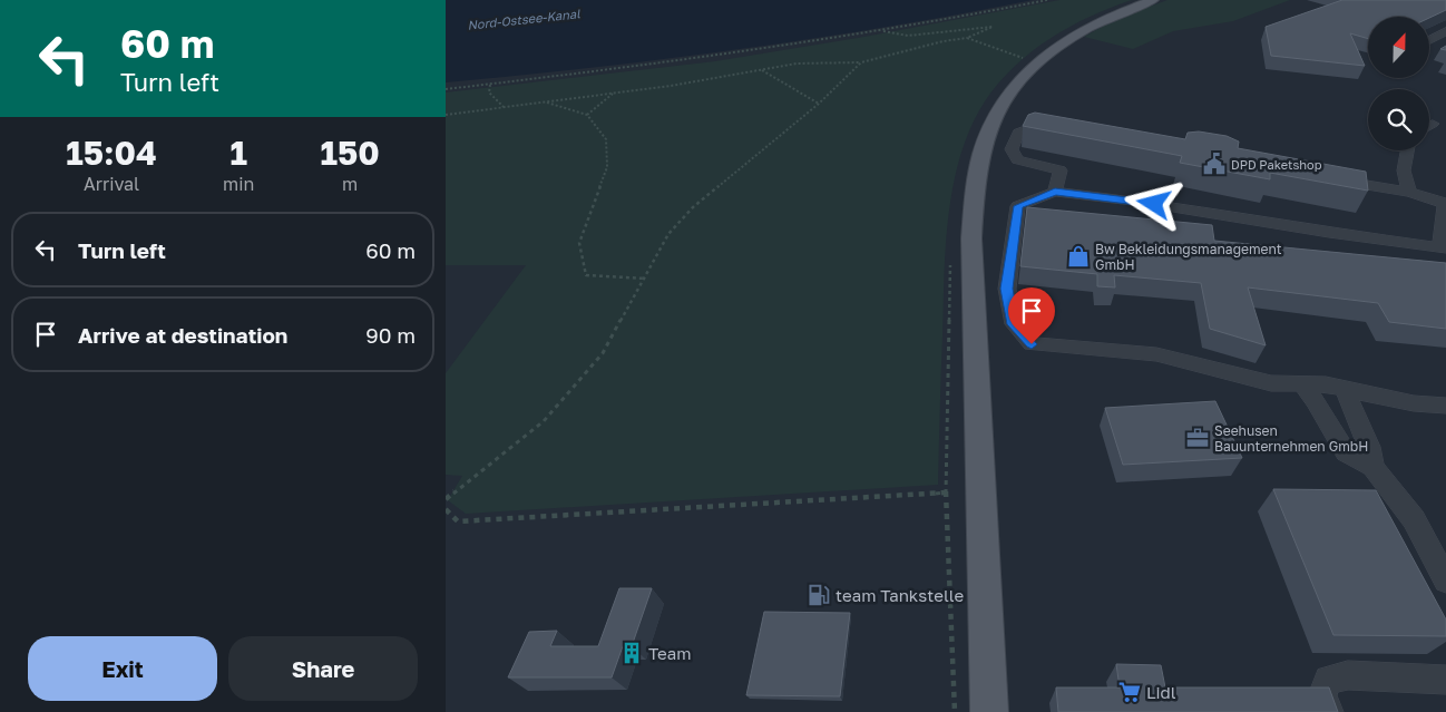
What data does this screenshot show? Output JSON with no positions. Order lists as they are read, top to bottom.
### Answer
{
  "water": ["Nord-Ostsee-Kanal"],
  "places": {
    "public building": ["DPD Paketshop"],
    "shop": ["Bw Bekleidungsmanagement GmbH"],
    "office": ["Seehusen Bauunternehmen GmbH"],
    "fuel station": ["team Tankstelle"],
    "building": ["Team"],
    "supermarket": ["Lidl"]
  },
  "north": "top",
  "page": {
    "turn": ["60 m", "Turn left"],
    "eta": [
      "15:04",
      "Arrival",
      "1",
      "min",
      "150",
      "m"
    ],
    "list": [
      {
        "name": "Turn left",
        "value": "60 m"
      },
      {
        "name": "Arrive at destination",
        "value": "90 m"
      }
    ],
    "buttons": ["Exit", "Share"]
  }
}
